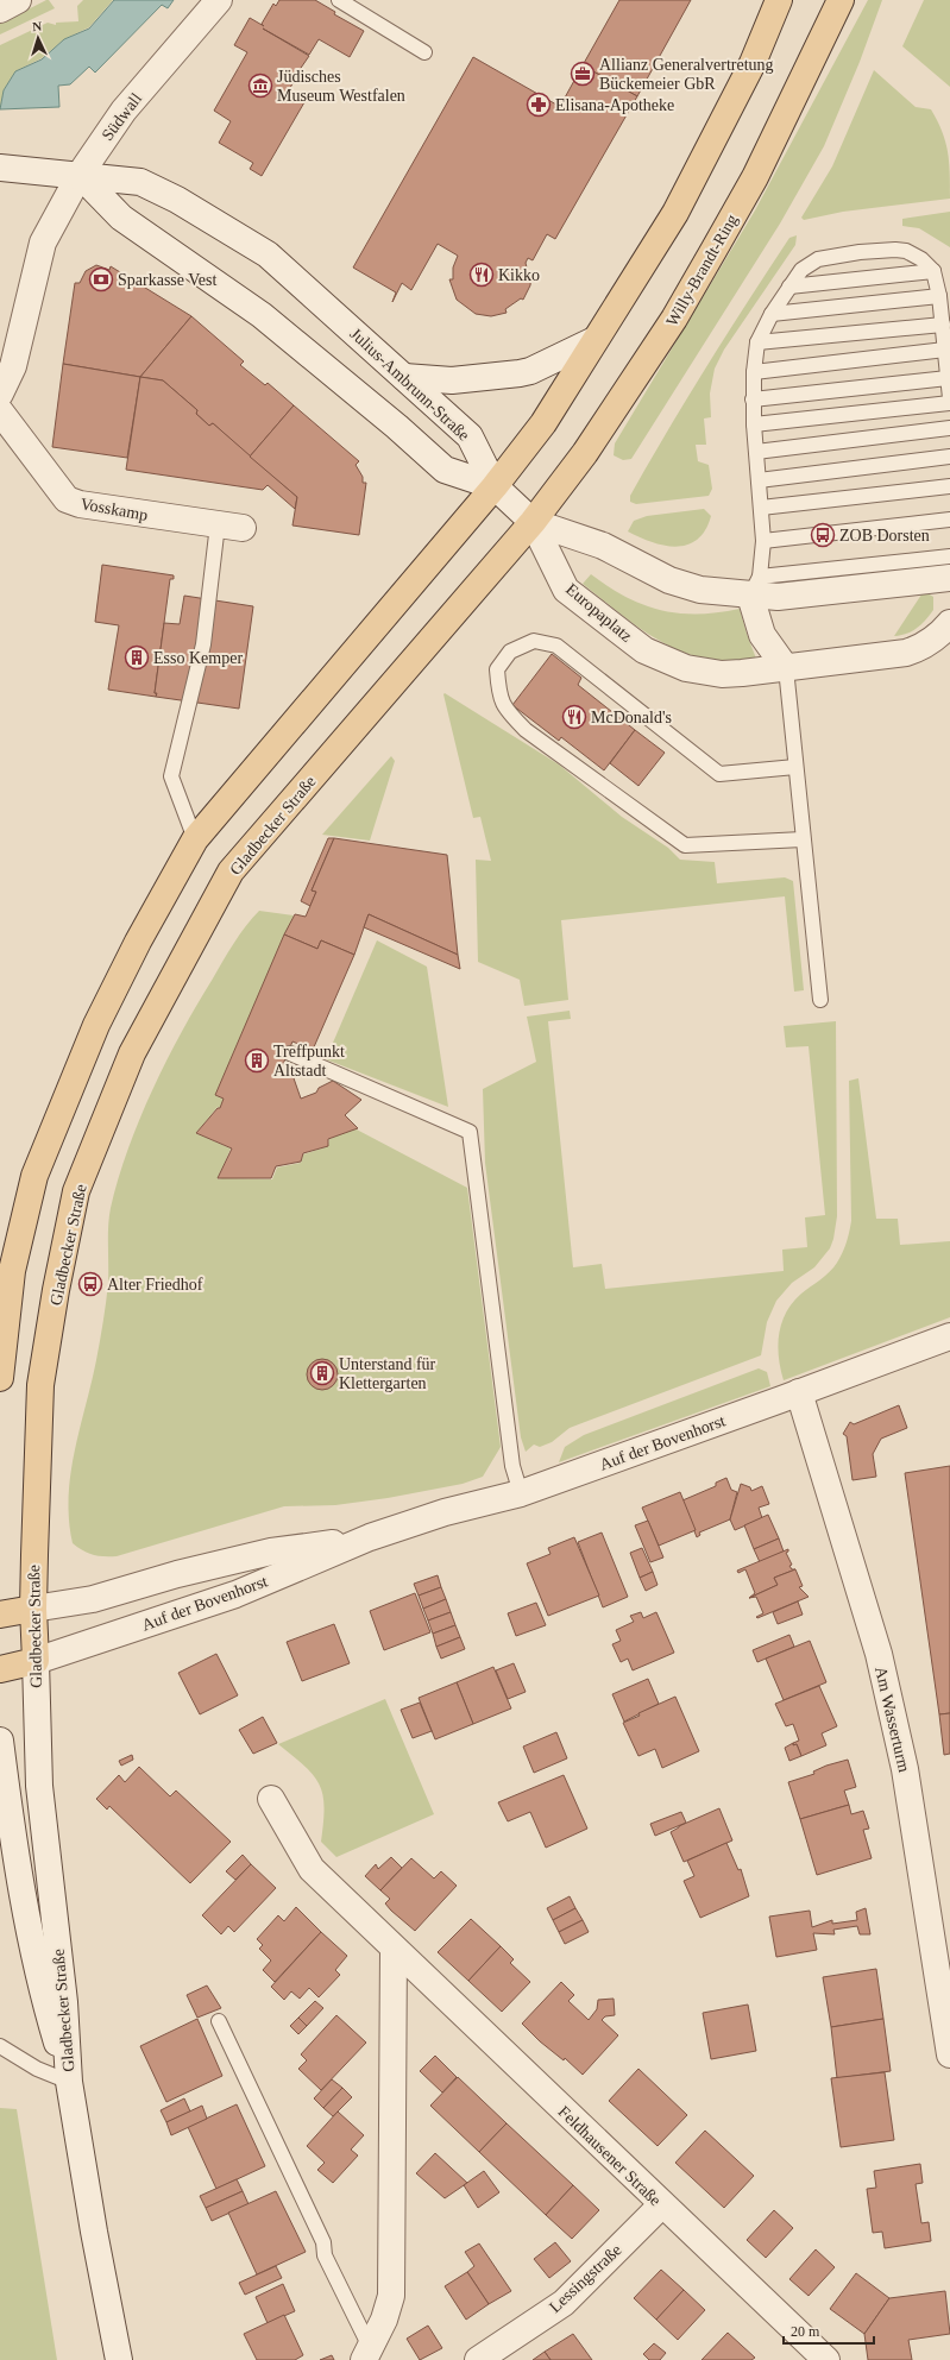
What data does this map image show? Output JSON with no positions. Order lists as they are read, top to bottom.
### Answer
{
  "streets": {
    "main road": ["Willy-Brandt-Ring", "Gladbecker Straße"],
    "street": [
      "Südwall",
      "Julius-Ambrunn-Straße",
      "Vosskamp",
      "Europaplatz",
      "Auf der Bovenhorst",
      "Am Wasserturm",
      "Feldhausener Straße",
      "Lessingstraße"
    ]
  },
  "crossings": [
    ["Südwall", "Julius-Ambrunn-Straße"],
    ["Willy-Brandt-Ring", "Europaplatz"],
    ["Willy-Brandt-Ring", "Gladbecker Straße"],
    ["Europaplatz", "Gladbecker Straße"],
    ["Gladbecker Straße", "Auf der Bovenhorst"],
    ["Auf der Bovenhorst", "Am Wasserturm"],
    ["Feldhausener Straße", "Lessingstraße"]
  ],
  "places": {
    "office": ["Allianz Generalvertretung Bückemeier GbR"],
    "museum": ["Jüdisches Museum Westfalen"],
    "pharmacy": ["Elisana-Apotheke"],
    "restaurant": ["Kikko", "McDonald's"],
    "bank": ["Sparkasse Vest"],
    "bus stop": ["ZOB Dorsten", "Alter Friedhof"],
    "building": ["Esso Kemper", "Treffpunkt Altstadt", "Unterstand für Klettergarten"]
  },
  "scale_bar": "20 m",
  "north": "top"
}
